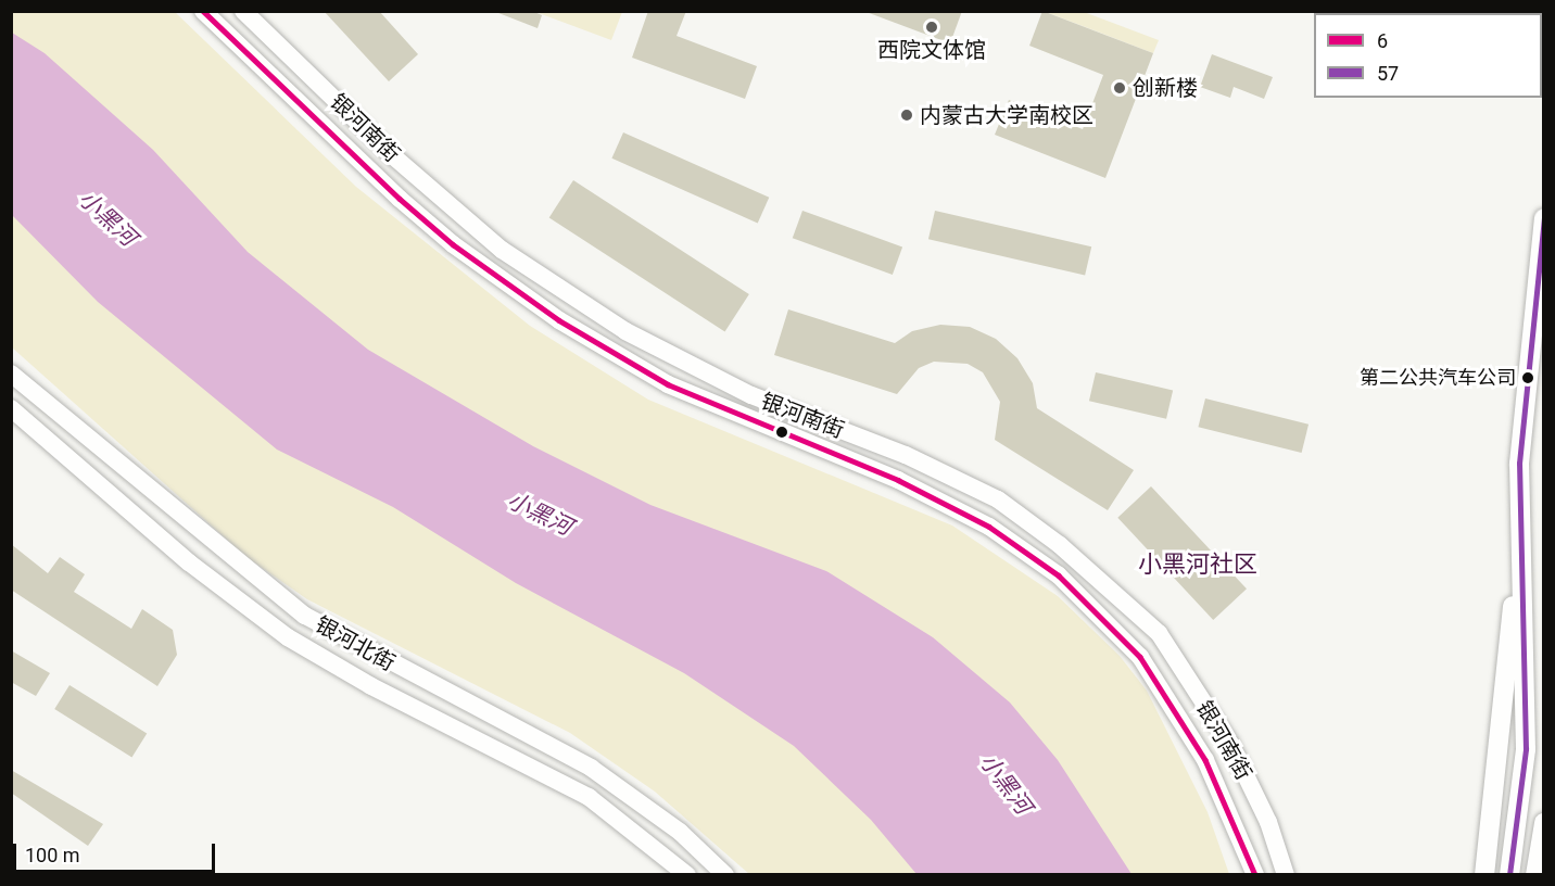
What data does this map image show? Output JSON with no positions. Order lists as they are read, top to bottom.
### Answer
{
  "streets": {
    "main road": ["银河南街", "银河北街"]
  },
  "districts": ["小黑河社区"],
  "water": ["小黑河"],
  "places": [
    "西院文体馆",
    "创新楼",
    "内蒙古大学南校区",
    "第二公共汽车公司"
  ],
  "lines": ["transit line 6", "transit line 57"],
  "legend": ["6", "57"],
  "scale_bar": "100 m"
}
